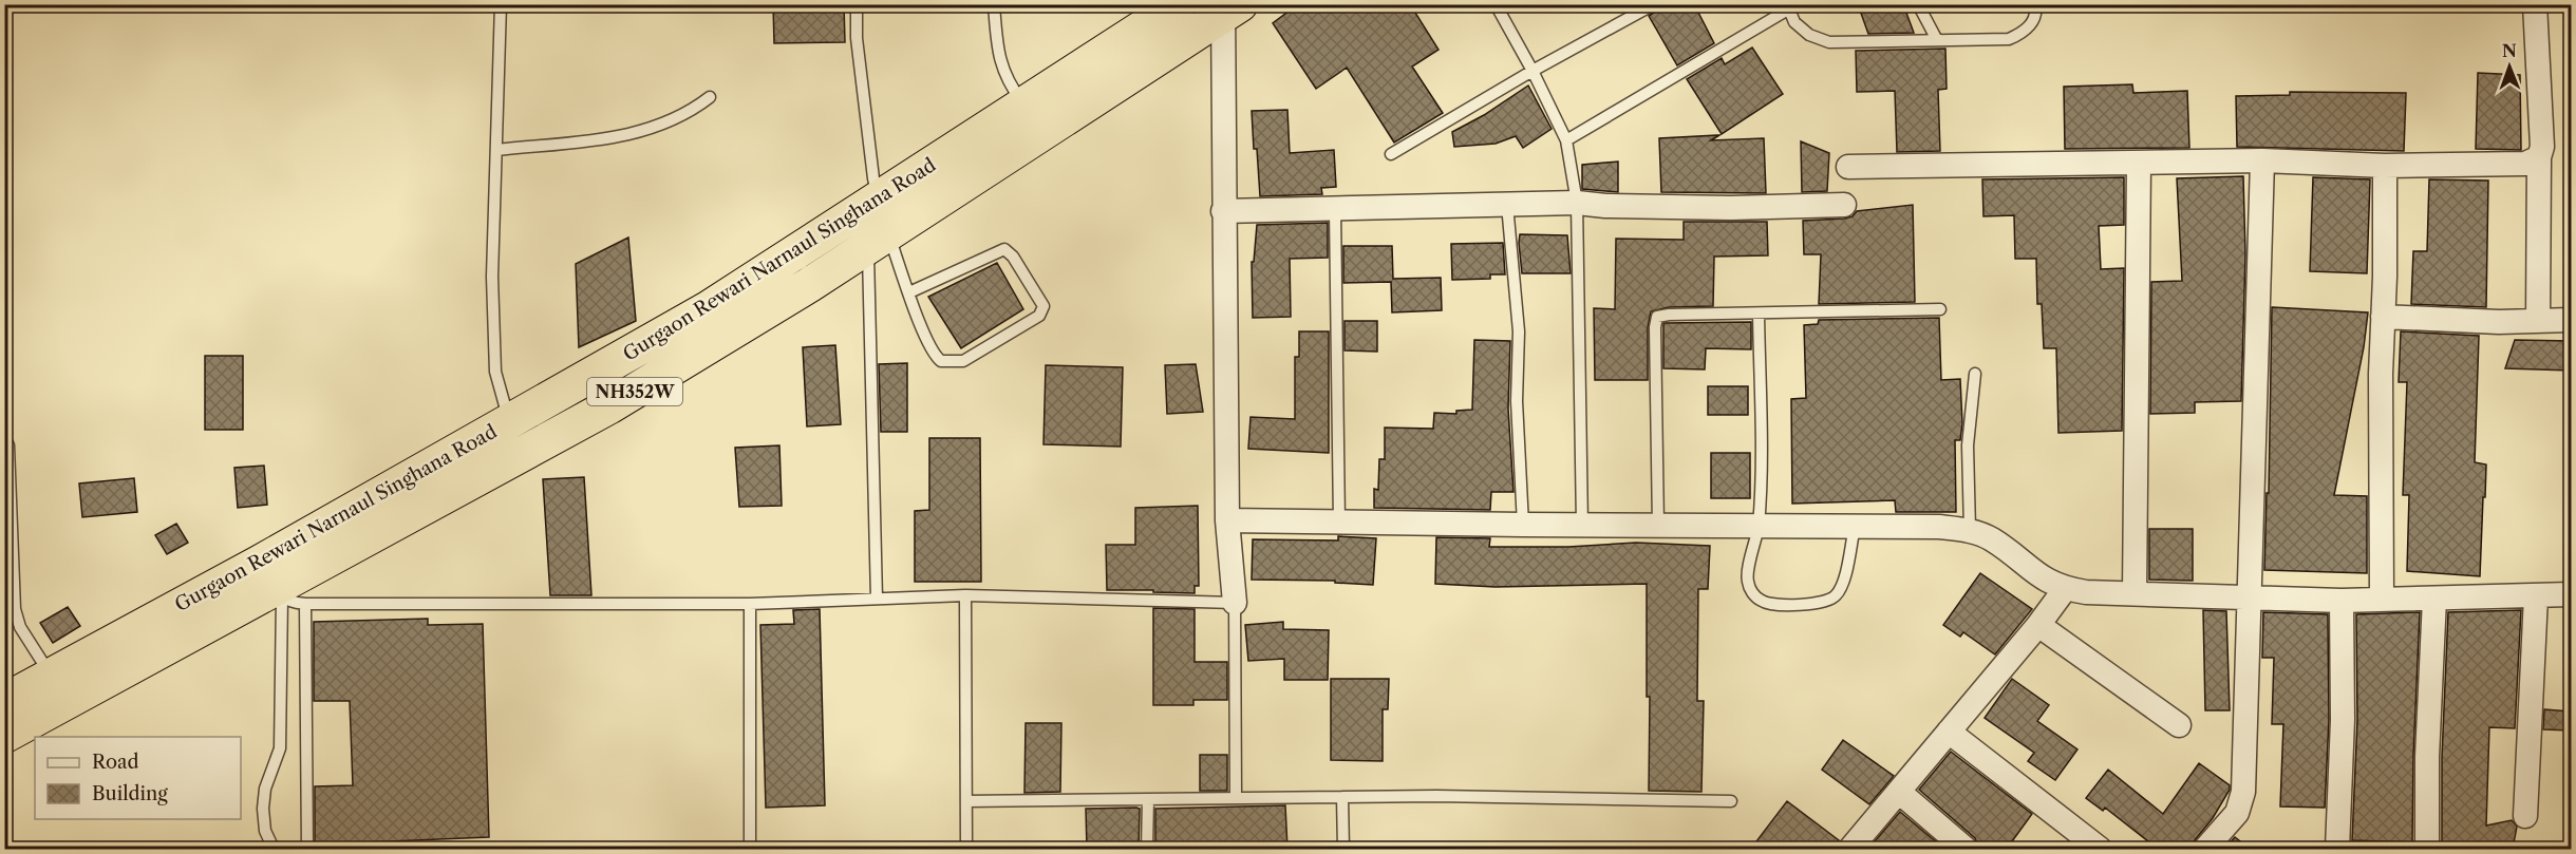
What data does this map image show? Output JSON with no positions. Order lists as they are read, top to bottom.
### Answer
{
  "streets": {
    "highway": ["Gurgaon Rewari Narnaul Singhana Road", "NH352W"]
  },
  "crossings": [
    ["Gurgaon Rewari Narnaul Singhana Road", "NH352W"]
  ],
  "legend": ["Road", "Building"],
  "north": "top"
}
